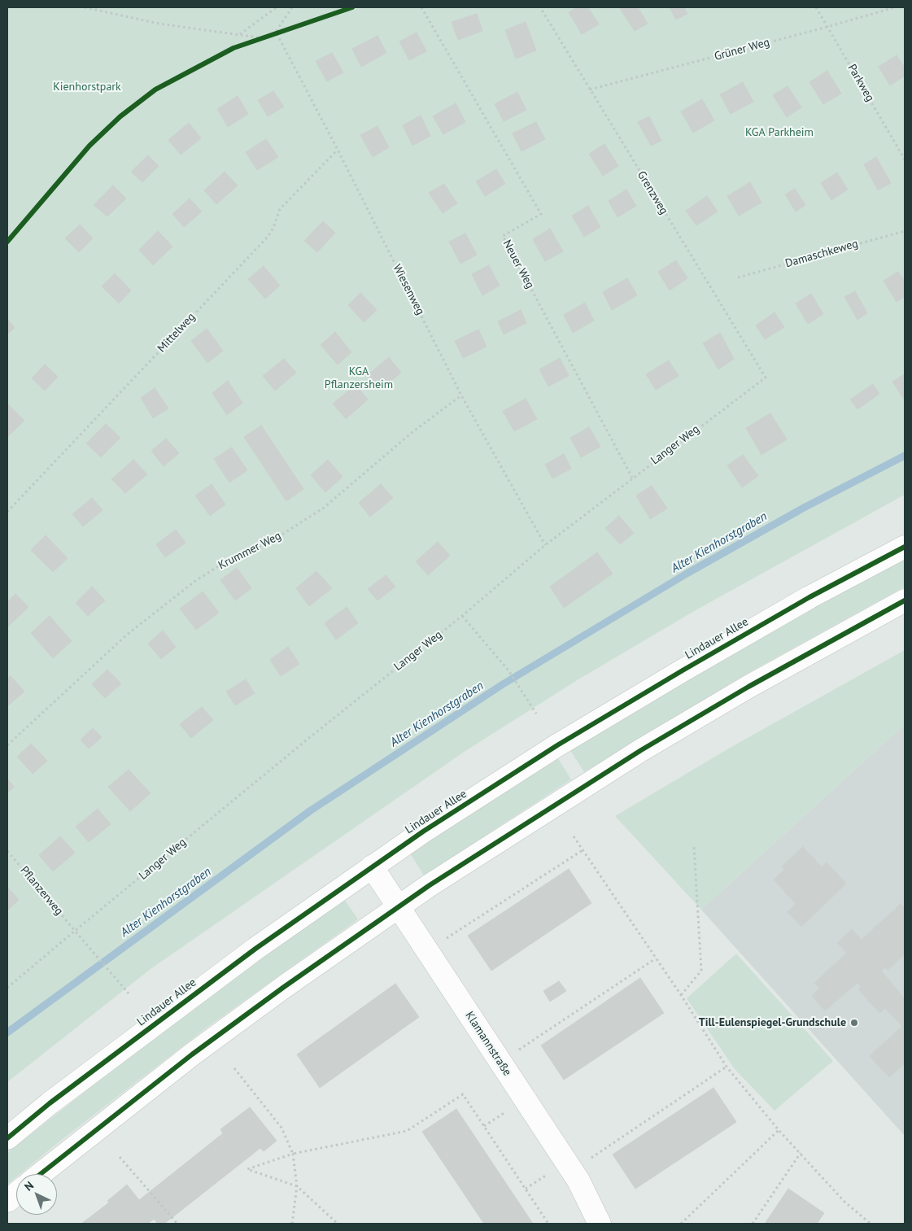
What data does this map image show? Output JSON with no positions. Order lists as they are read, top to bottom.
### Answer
{
  "streets": {
    "main road": ["Lindauer Allee", "Klamannstraße"],
    "path": [
      "Grüner Weg",
      "Parkweg",
      "Grenzweg",
      "Damaschkeweg",
      "Neuer Weg",
      "Wiesenweg",
      "Mittelweg",
      "Langer Weg",
      "Krummer Weg",
      "Pflanzerweg"
    ]
  },
  "crossings": [
    ["Grüner Weg", "Parkweg"],
    ["Grüner Weg", "Grenzweg"],
    ["Grenzweg", "Langer Weg"],
    ["Neuer Weg", "Langer Weg"],
    ["Wiesenweg", "Mittelweg"],
    ["Wiesenweg", "Langer Weg"],
    ["Wiesenweg", "Krummer Weg"],
    ["Langer Weg", "Pflanzerweg"],
    ["Lindauer Allee", "Klamannstraße"]
  ],
  "water": ["Alter Kienhorstgraben"],
  "parks": ["Kienhorstpark", "KGA Parkheim", "KGA Pflanzersheim"],
  "places": ["Till-Eulenspiegel-Grundschule"],
  "north": "top left"
}
